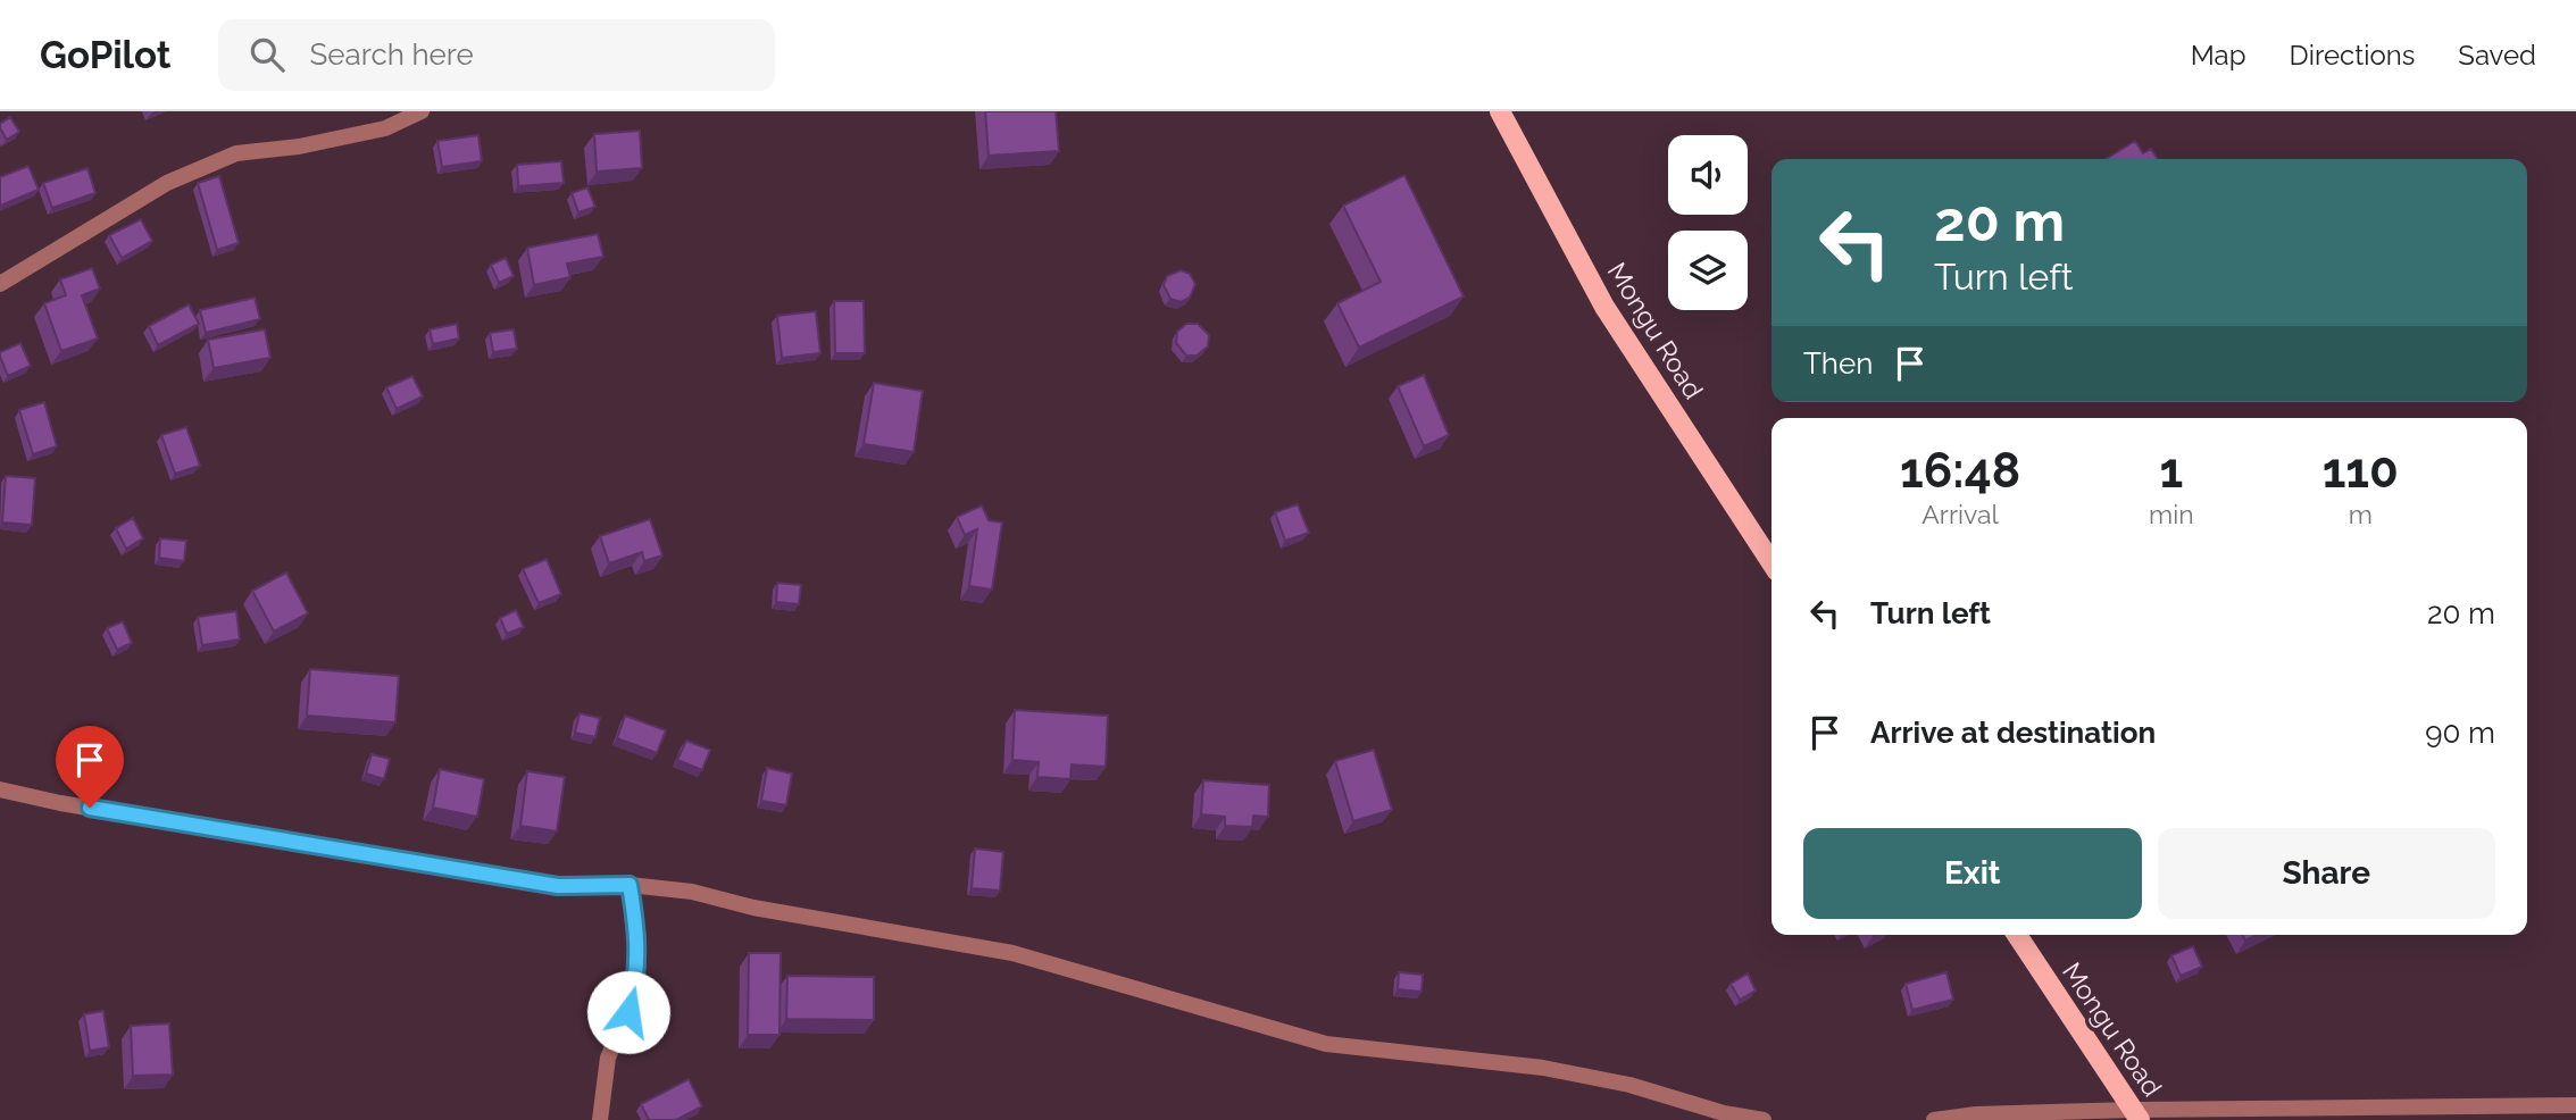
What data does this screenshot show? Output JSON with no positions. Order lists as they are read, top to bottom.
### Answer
{
  "streets": {
    "main road": ["Mongu Road"]
  },
  "page": {
    "header": "GoPilot",
    "search": "Search here",
    "nav": ["Map", "Directions", "Saved"],
    "turn": ["20 m", "Turn left"],
    "then": "Then",
    "eta": [
      "16:48",
      "Arrival",
      "1",
      "min",
      "110",
      "m"
    ],
    "list": [
      {
        "name": "Turn left",
        "value": "20 m"
      },
      {
        "name": "Arrive at destination",
        "value": "90 m"
      }
    ],
    "buttons": ["Exit", "Share"]
  }
}
